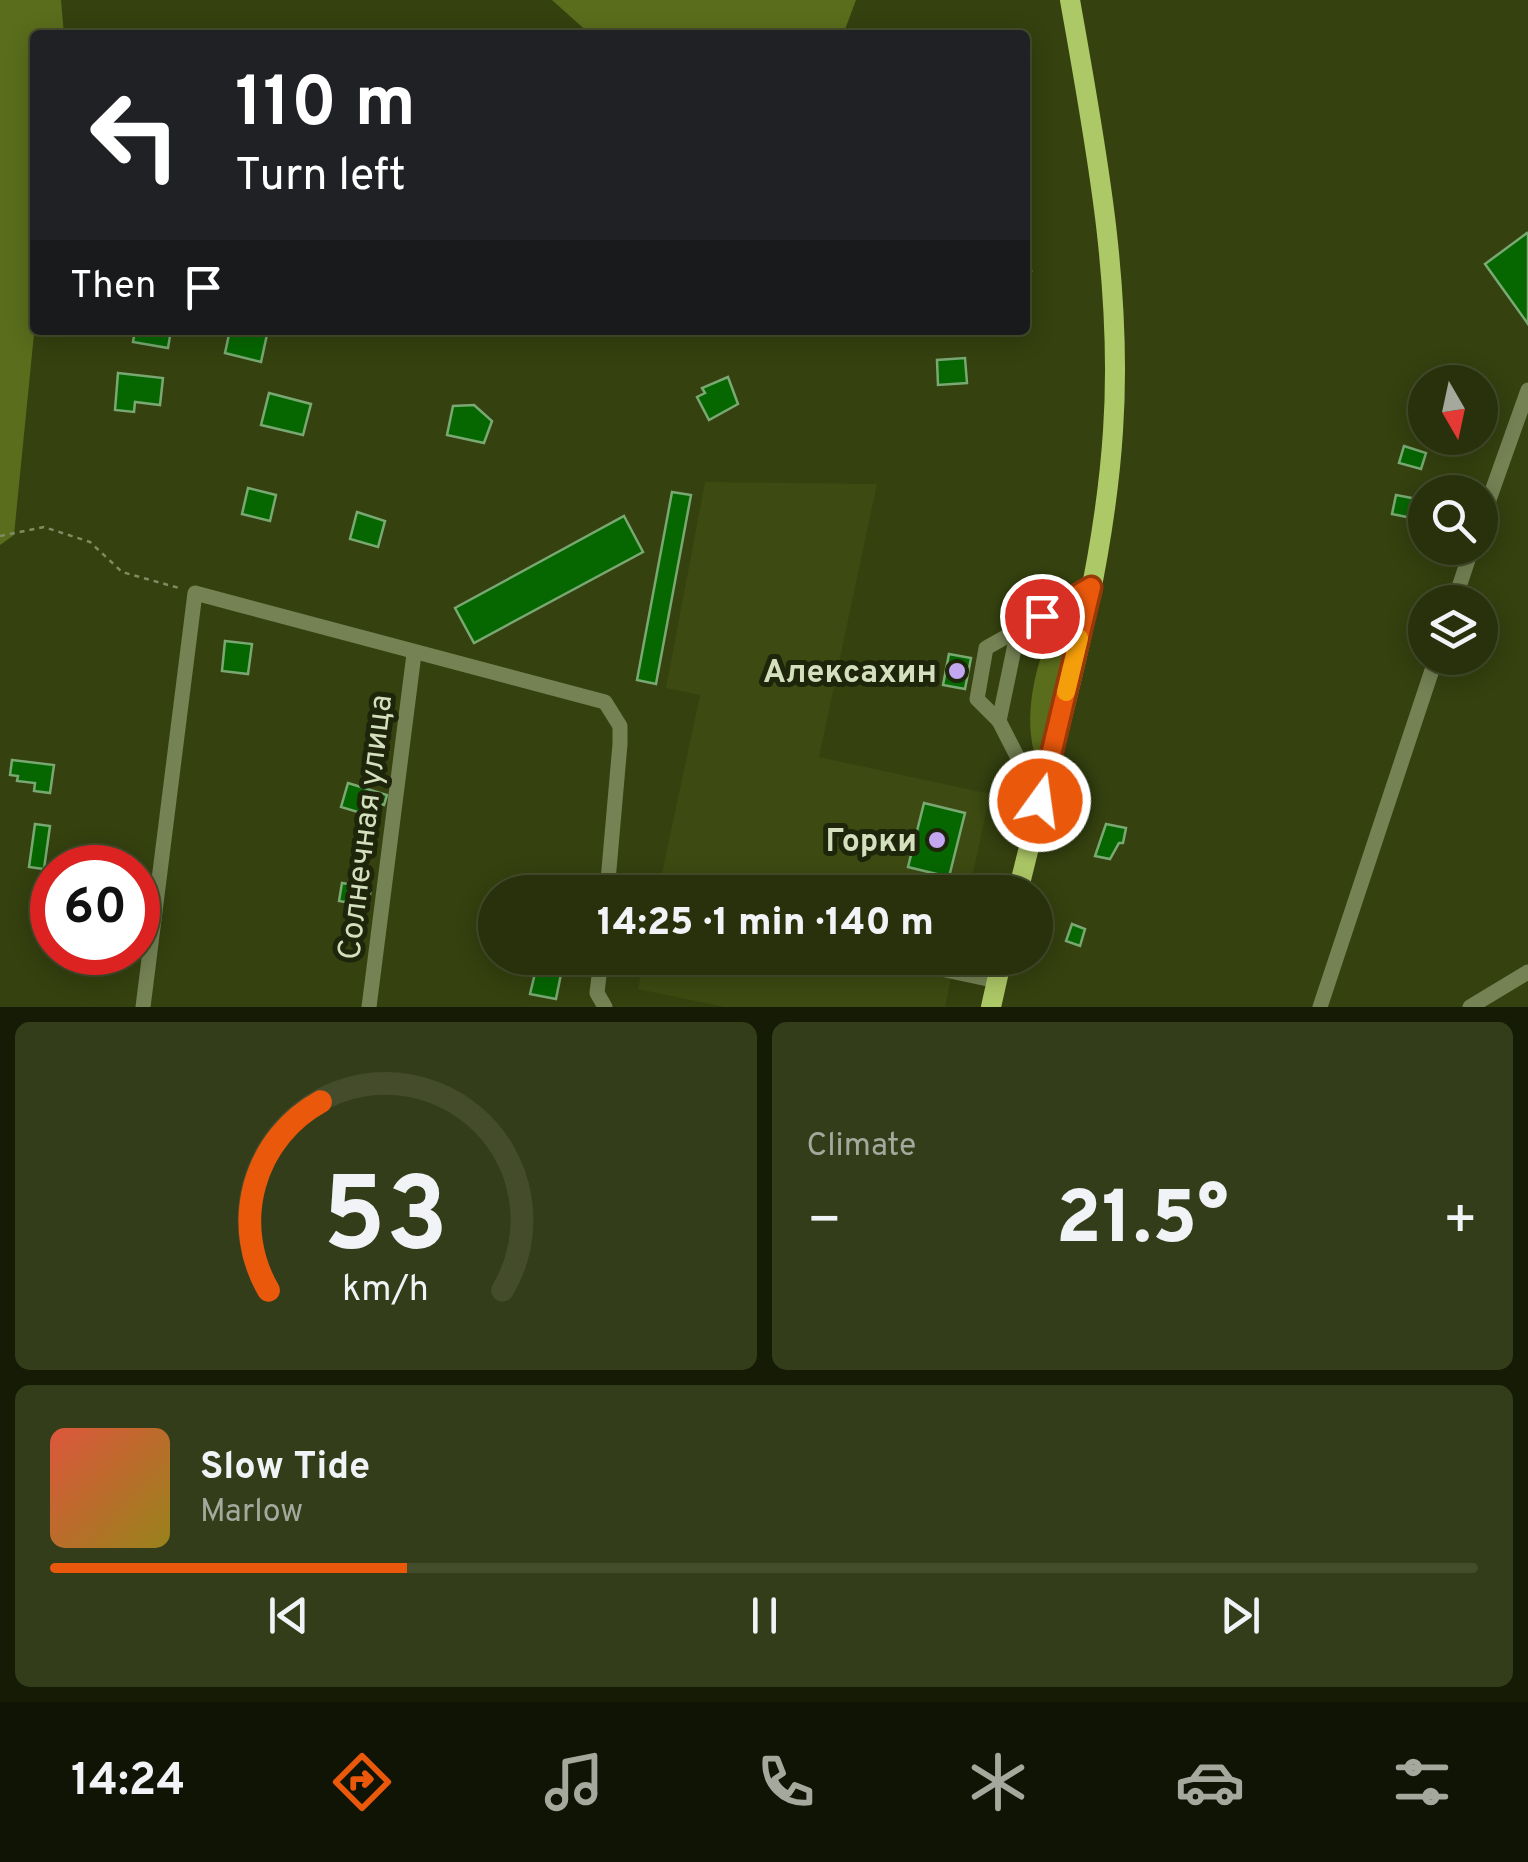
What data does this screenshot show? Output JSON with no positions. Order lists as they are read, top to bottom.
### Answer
{
  "streets": {
    "street": ["Солнечная улица"]
  },
  "places": ["Алексахин", "Горки"],
  "north": "bottom",
  "page": {
    "turn": ["110 m", "Turn left"],
    "then": "Then",
    "limit": "60",
    "trip": "14:25 · 1 min · 140 m",
    "tile": "Climate",
    "heat": ["−", "21.5°", "+"],
    "song": ["Slow Tide", "Marlow"],
    "tabs": "14:24",
    "gauge": ["53", "km/h"]
  }
}
